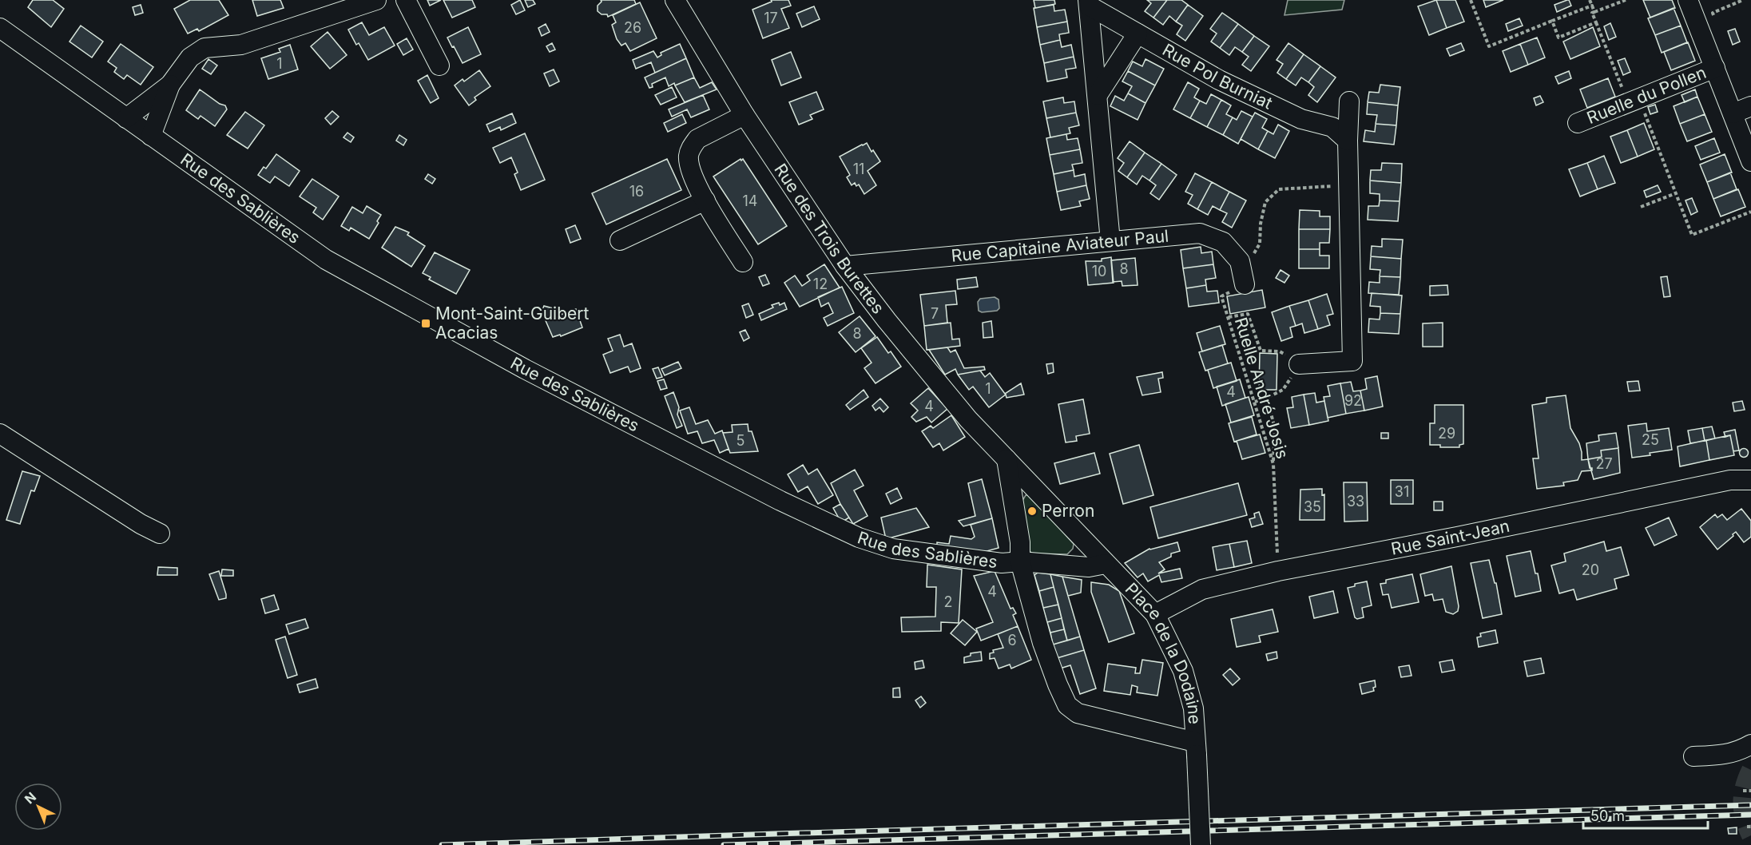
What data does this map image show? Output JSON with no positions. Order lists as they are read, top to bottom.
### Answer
{
  "streets": {
    "street": [
      "Rue Pol Burniat",
      "Ruelle du Pollen",
      "Rue des Sablières",
      "Rue des Trois Burettes",
      "Rue Capitaine Aviateur Paul",
      "Rue Saint-Jean",
      "Place de la Dodaine"
    ],
    "path": ["Ruelle André Josis"]
  },
  "crossings": [
    ["Rue Pol Burniat", "Rue Capitaine Aviateur Paul"],
    ["Rue des Trois Burettes", "Rue Capitaine Aviateur Paul"],
    ["Rue des Trois Burettes", "Place de la Dodaine"],
    ["Rue Capitaine Aviateur Paul", "Ruelle André Josis"],
    ["Ruelle André Josis", "Rue Saint-Jean"],
    ["Rue Saint-Jean", "Place de la Dodaine"]
  ],
  "places": {
    "transit": ["Mont-Saint-Guibert Acacias"],
    "other": ["Perron"]
  },
  "house_numbers": [
    "17",
    "26",
    "1",
    "11",
    "16",
    "14",
    "8",
    "10",
    "12",
    "7",
    "8",
    "1",
    "4",
    "92",
    "4",
    "29",
    "25",
    "5",
    "27",
    "31",
    "33",
    "35",
    "20",
    "4",
    "2",
    "6"
  ],
  "scale_bar": "50 m",
  "north": "top left"
}
